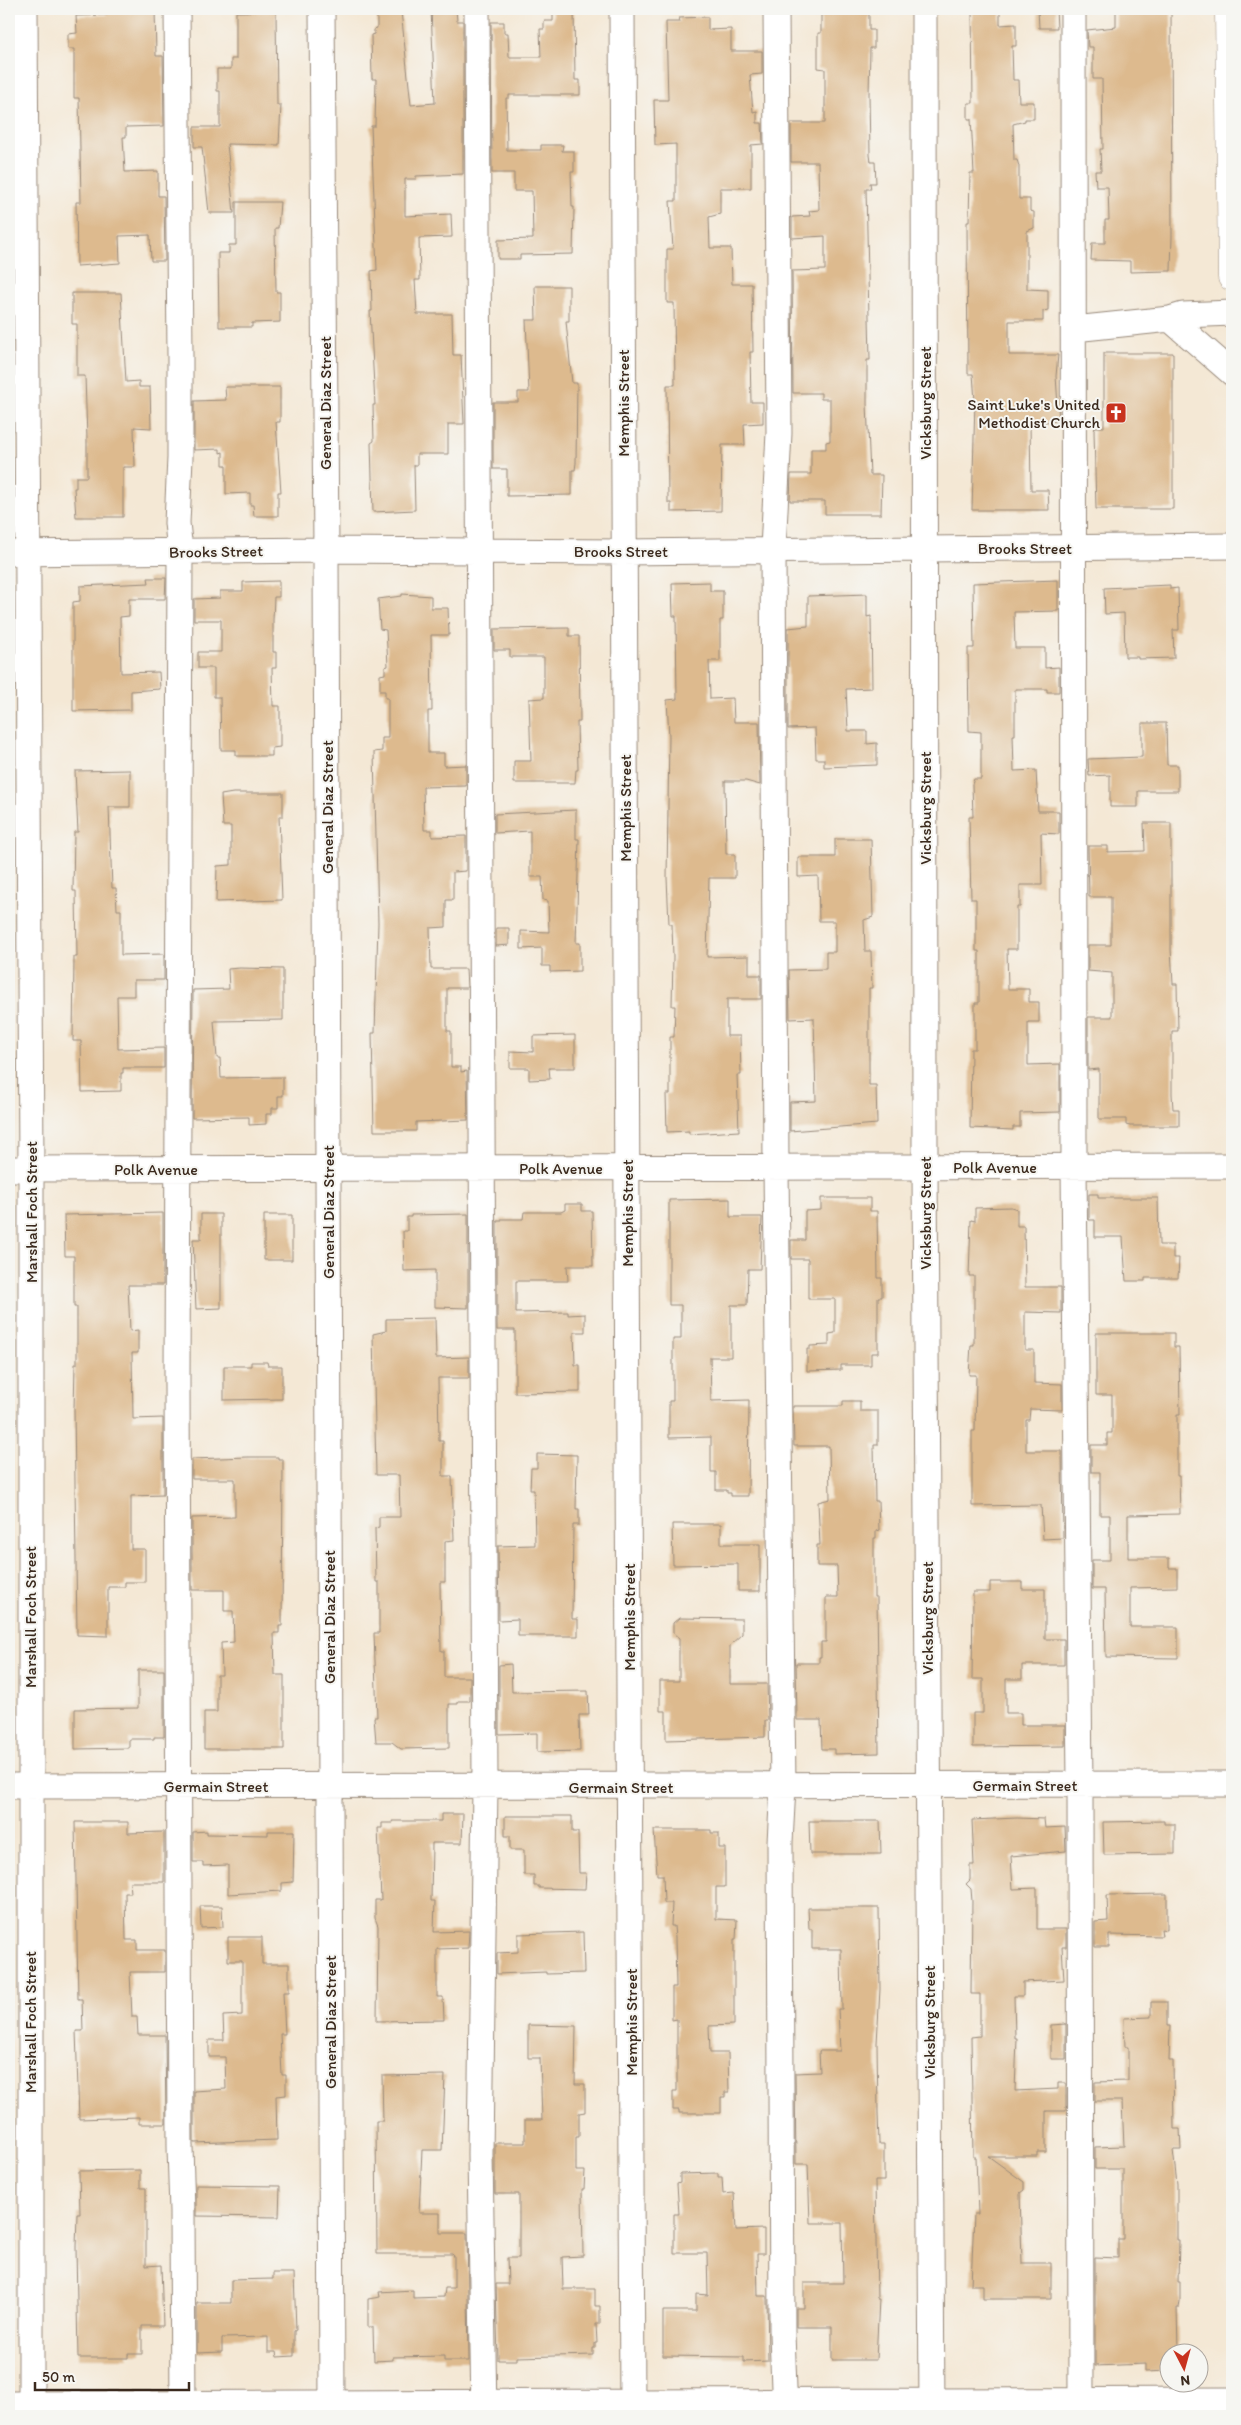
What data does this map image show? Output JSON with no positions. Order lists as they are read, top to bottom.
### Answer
{
  "streets": {
    "street": [
      "General Diaz Street",
      "Memphis Street",
      "Vicksburg Street",
      "Brooks Street",
      "Polk Avenue",
      "Marshall Foch Street",
      "Germain Street"
    ]
  },
  "crossings": [
    ["General Diaz Street", "Brooks Street"],
    ["General Diaz Street", "Polk Avenue"],
    ["General Diaz Street", "Germain Street"],
    ["Memphis Street", "Brooks Street"],
    ["Memphis Street", "Polk Avenue"],
    ["Memphis Street", "Germain Street"],
    ["Vicksburg Street", "Brooks Street"],
    ["Vicksburg Street", "Polk Avenue"],
    ["Vicksburg Street", "Germain Street"],
    ["Brooks Street", "Marshall Foch Street"],
    ["Polk Avenue", "Marshall Foch Street"],
    ["Marshall Foch Street", "Germain Street"]
  ],
  "places": {
    "church": ["Saint Luke's United Methodist Church"]
  },
  "scale_bar": "50 m",
  "north": "bottom"
}
